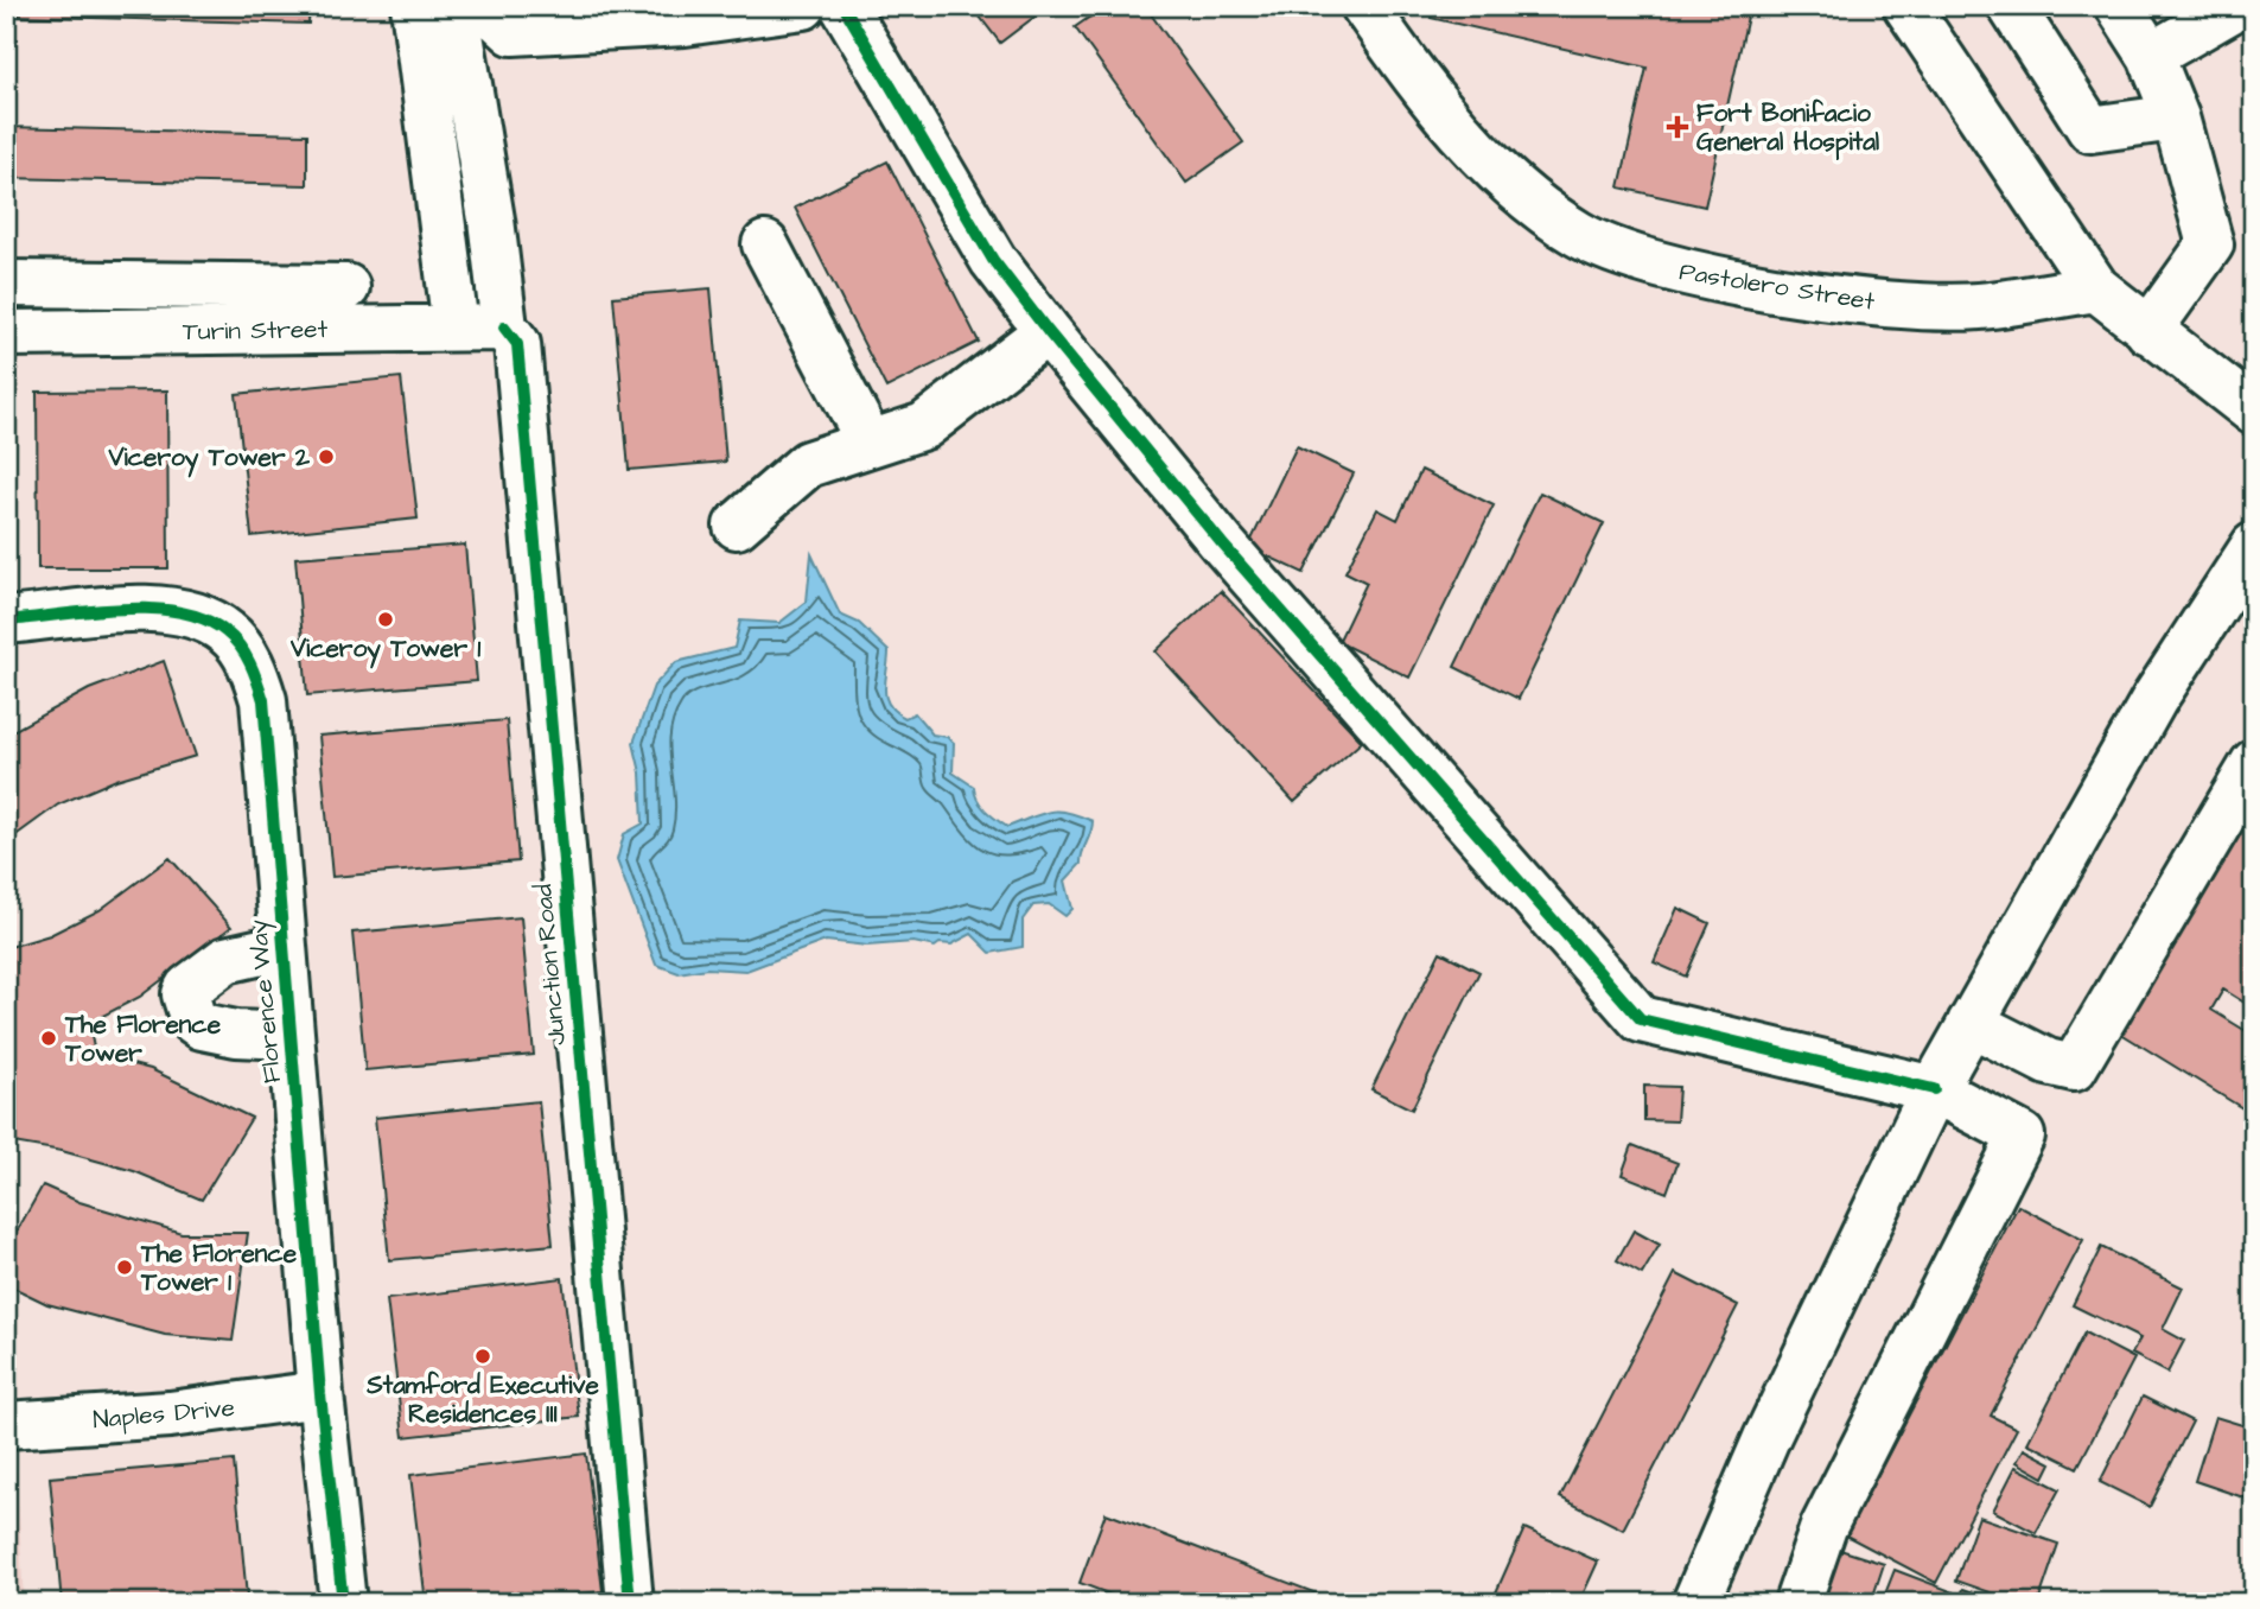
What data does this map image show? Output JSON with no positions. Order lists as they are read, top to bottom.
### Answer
{
  "streets": {
    "street": [
      "Pastolero Street",
      "Turin Street",
      "Junction Road",
      "Florence Way",
      "Naples Drive"
    ]
  },
  "crossings": [
    ["Turin Street", "Junction Road"],
    ["Florence Way", "Naples Drive"]
  ],
  "places": {
    "health": ["Fort Bonifacio General Hospital"],
    "other": [
      "Viceroy Tower 2",
      "Viceroy Tower 1",
      "The Florence Tower",
      "The Florence Tower 1",
      "Stamford Executive Residences III"
    ]
  }
}
